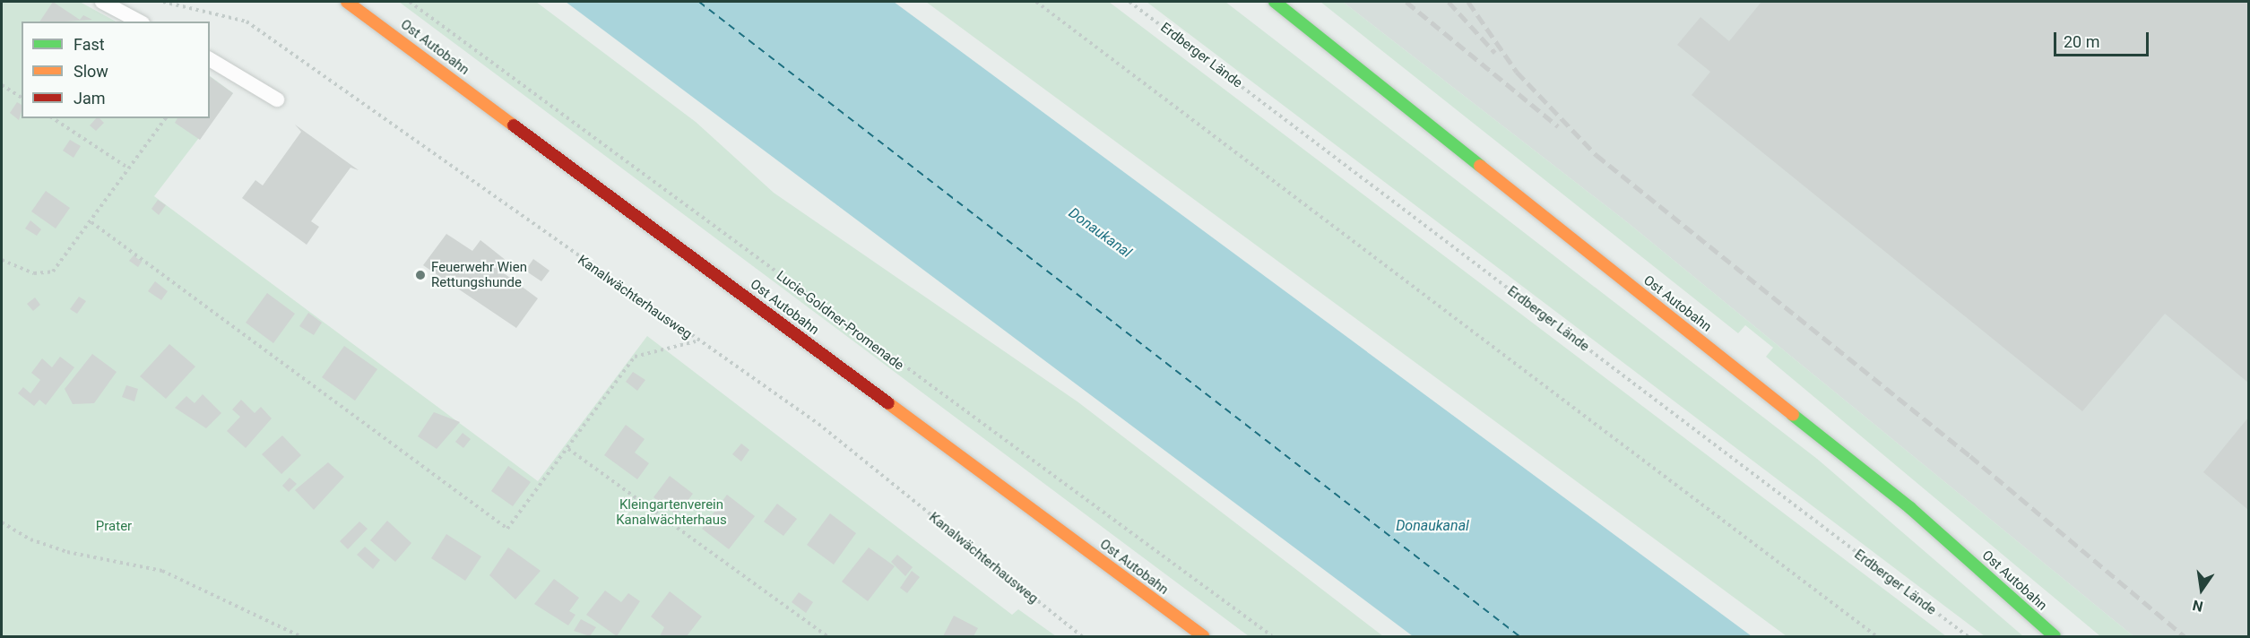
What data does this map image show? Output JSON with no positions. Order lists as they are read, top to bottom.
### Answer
{
  "streets": {
    "highway": ["Ost Autobahn"],
    "path": ["Erdberger Lände", "Kanalwächterhausweg", "Lucie-Goldner-Promenade"]
  },
  "water": ["Donaukanal"],
  "parks": ["Kleingartenverein Kanalwächterhaus", "Prater"],
  "places": ["Feuerwehr Wien Rettungshunde"],
  "legend": ["Fast", "Slow", "Jam"],
  "scale_bar": "20 m",
  "north": "bottom"
}
